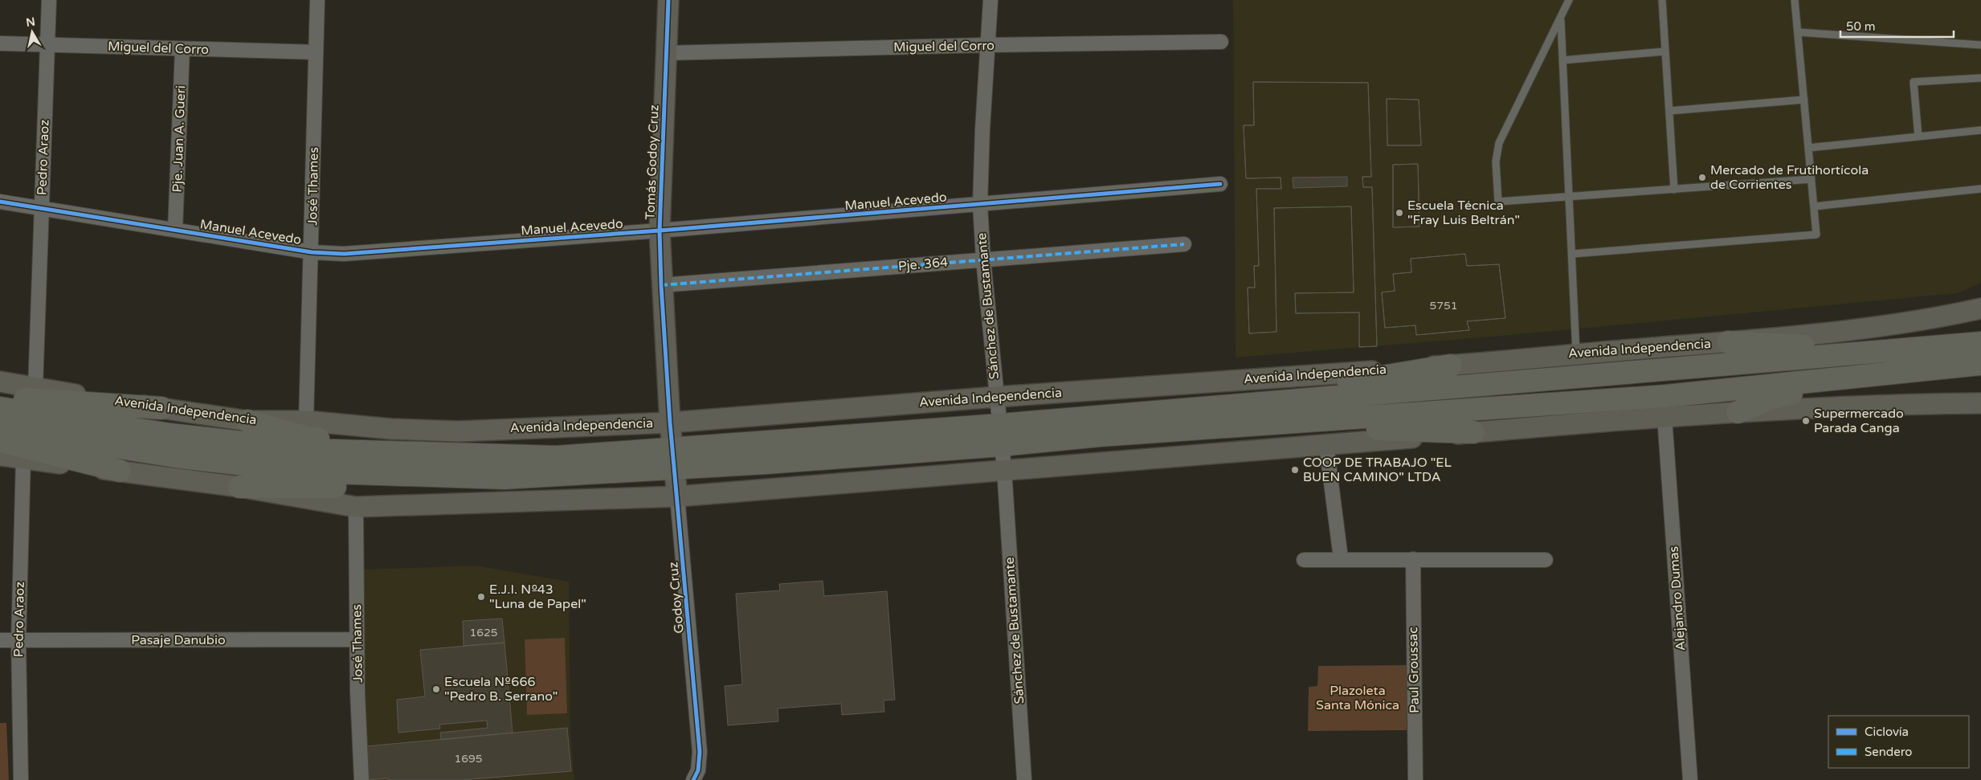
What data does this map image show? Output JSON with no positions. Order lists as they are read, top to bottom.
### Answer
{
  "streets": {
    "highway": ["Avenida Independencia"],
    "main road": ["Tomás Godoy Cruz", "Godoy Cruz"],
    "street": [
      "Miguel del Corro",
      "Pje. Juan A. Gueri",
      "Pedro Araoz",
      "José Thames",
      "Manuel Acevedo",
      "Pje. 364",
      "Sánchez de Bustamante",
      "Alejandro Dumas",
      "Pasaje Danubio",
      "Paul Groussac"
    ]
  },
  "crossings": [
    ["Miguel del Corro", "Pje. Juan A. Gueri"],
    ["Miguel del Corro", "Pedro Araoz"],
    ["Miguel del Corro", "Tomás Godoy Cruz"],
    ["Miguel del Corro", "José Thames"],
    ["Miguel del Corro", "Sánchez de Bustamante"],
    ["Pje. Juan A. Gueri", "Manuel Acevedo"],
    ["Pedro Araoz", "Manuel Acevedo"],
    ["Pedro Araoz", "Avenida Independencia"],
    ["Pedro Araoz", "Pasaje Danubio"],
    ["Tomás Godoy Cruz", "Manuel Acevedo"],
    ["Tomás Godoy Cruz", "Pje. 364"],
    ["Tomás Godoy Cruz", "Avenida Independencia"],
    ["Tomás Godoy Cruz", "Godoy Cruz"],
    ["José Thames", "Manuel Acevedo"],
    ["José Thames", "Avenida Independencia"],
    ["José Thames", "Pasaje Danubio"],
    ["Manuel Acevedo", "Sánchez de Bustamante"],
    ["Pje. 364", "Sánchez de Bustamante"],
    ["Sánchez de Bustamante", "Avenida Independencia"],
    ["Avenida Independencia", "Godoy Cruz"]
  ],
  "parks": ["Plazoleta Santa Mónica"],
  "places": [
    "Mercado de Frutihortícola de Corrientes",
    "Escuela Técnica \"Fray Luis Beltrán\"",
    "Supermercado Parada Canga",
    "COOP DE TRABAJO \"EL BUEN CAMINO\" LTDA",
    "E.J.I. Nº43 \"Luna de Papel\"",
    "Escuela Nº666 \"Pedro B. Serrano\""
  ],
  "house_numbers": ["5751", "1625", "1695"],
  "legend": ["Ciclovía", "Sendero"],
  "scale_bar": "50 m",
  "north": "top"
}
